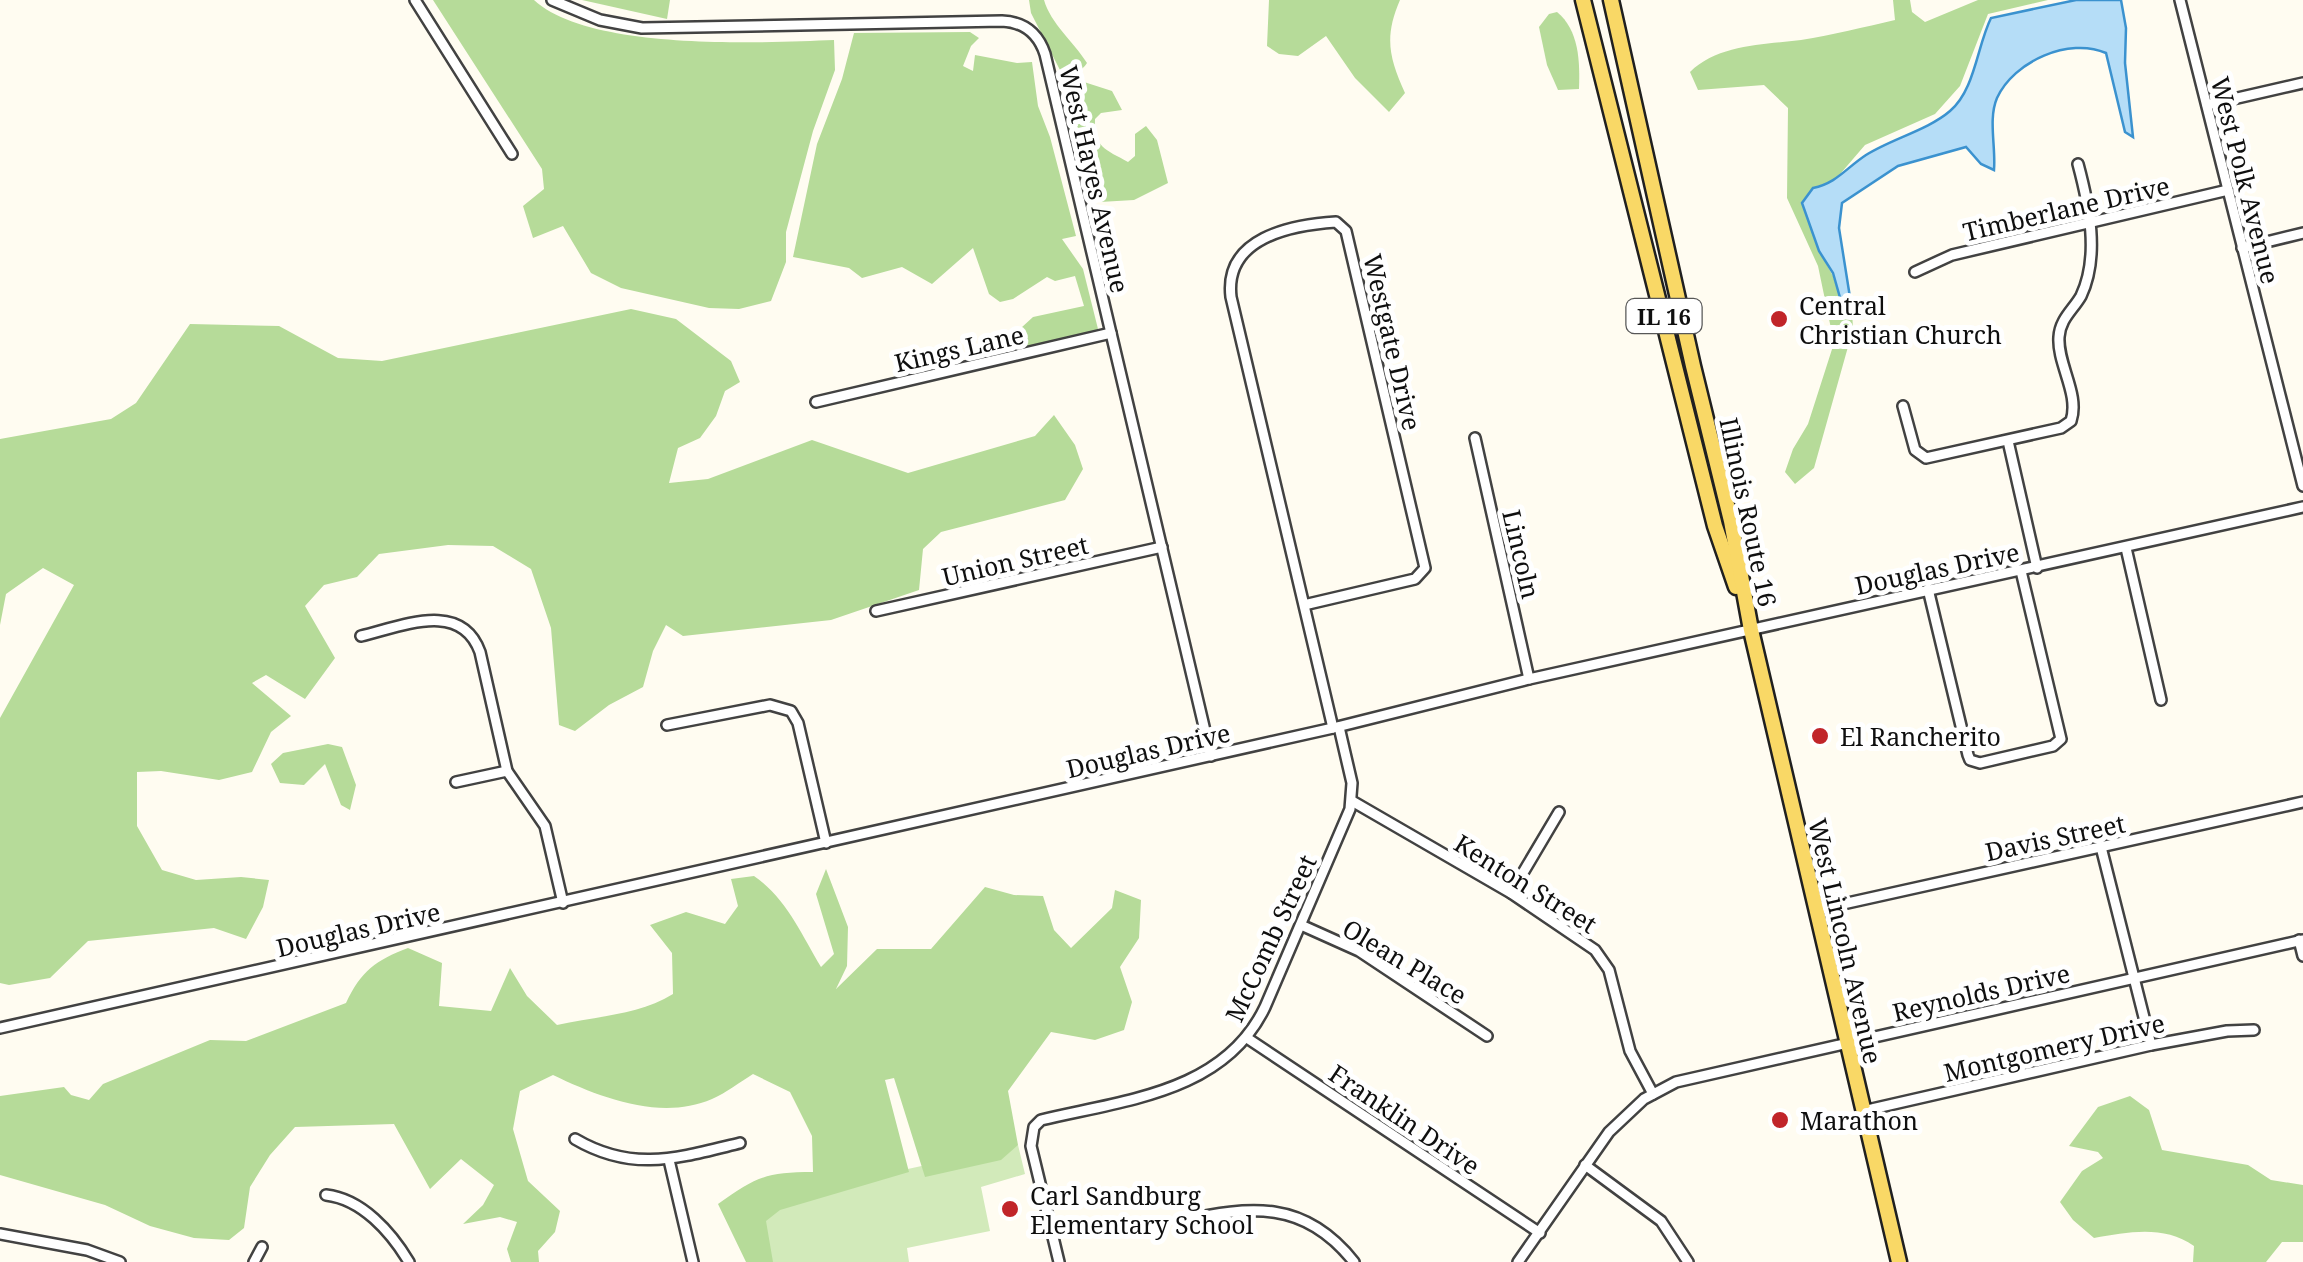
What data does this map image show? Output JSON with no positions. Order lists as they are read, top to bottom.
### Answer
{
  "streets": {
    "main road": ["IL 16", "Illinois Route 16", "West Lincoln Avenue"],
    "street": [
      "West Hayes Avenue",
      "West Polk Avenue",
      "Timberlane Drive",
      "Westgate Drive",
      "Kings Lane",
      "Lincoln",
      "Union Street",
      "Douglas Drive",
      "Davis Street",
      "Kenton Street",
      "McComb Street",
      "Olean Place",
      "Reynolds Drive",
      "Montgomery Drive",
      "Franklin Drive"
    ]
  },
  "crossings": [
    ["West Hayes Avenue", "Kings Lane"],
    ["West Hayes Avenue", "Union Street"],
    ["West Hayes Avenue", "Douglas Drive"],
    ["West Polk Avenue", "Timberlane Drive"],
    ["Westgate Drive", "Douglas Drive"],
    ["Westgate Drive", "McComb Street"],
    ["Illinois Route 16", "Douglas Drive"],
    ["Illinois Route 16", "West Lincoln Avenue"],
    ["Lincoln", "Douglas Drive"],
    ["Douglas Drive", "McComb Street"],
    ["Douglas Drive", "West Lincoln Avenue"],
    ["Davis Street", "West Lincoln Avenue"],
    ["Kenton Street", "McComb Street"],
    ["Kenton Street", "Reynolds Drive"],
    ["McComb Street", "Olean Place"],
    ["McComb Street", "Franklin Drive"],
    ["West Lincoln Avenue", "Reynolds Drive"],
    ["West Lincoln Avenue", "Montgomery Drive"],
    ["Reynolds Drive", "Franklin Drive"]
  ],
  "places": [
    "Central Christian Church",
    "El Rancherito",
    "Marathon",
    "Carl Sandburg Elementary School"
  ]
}
